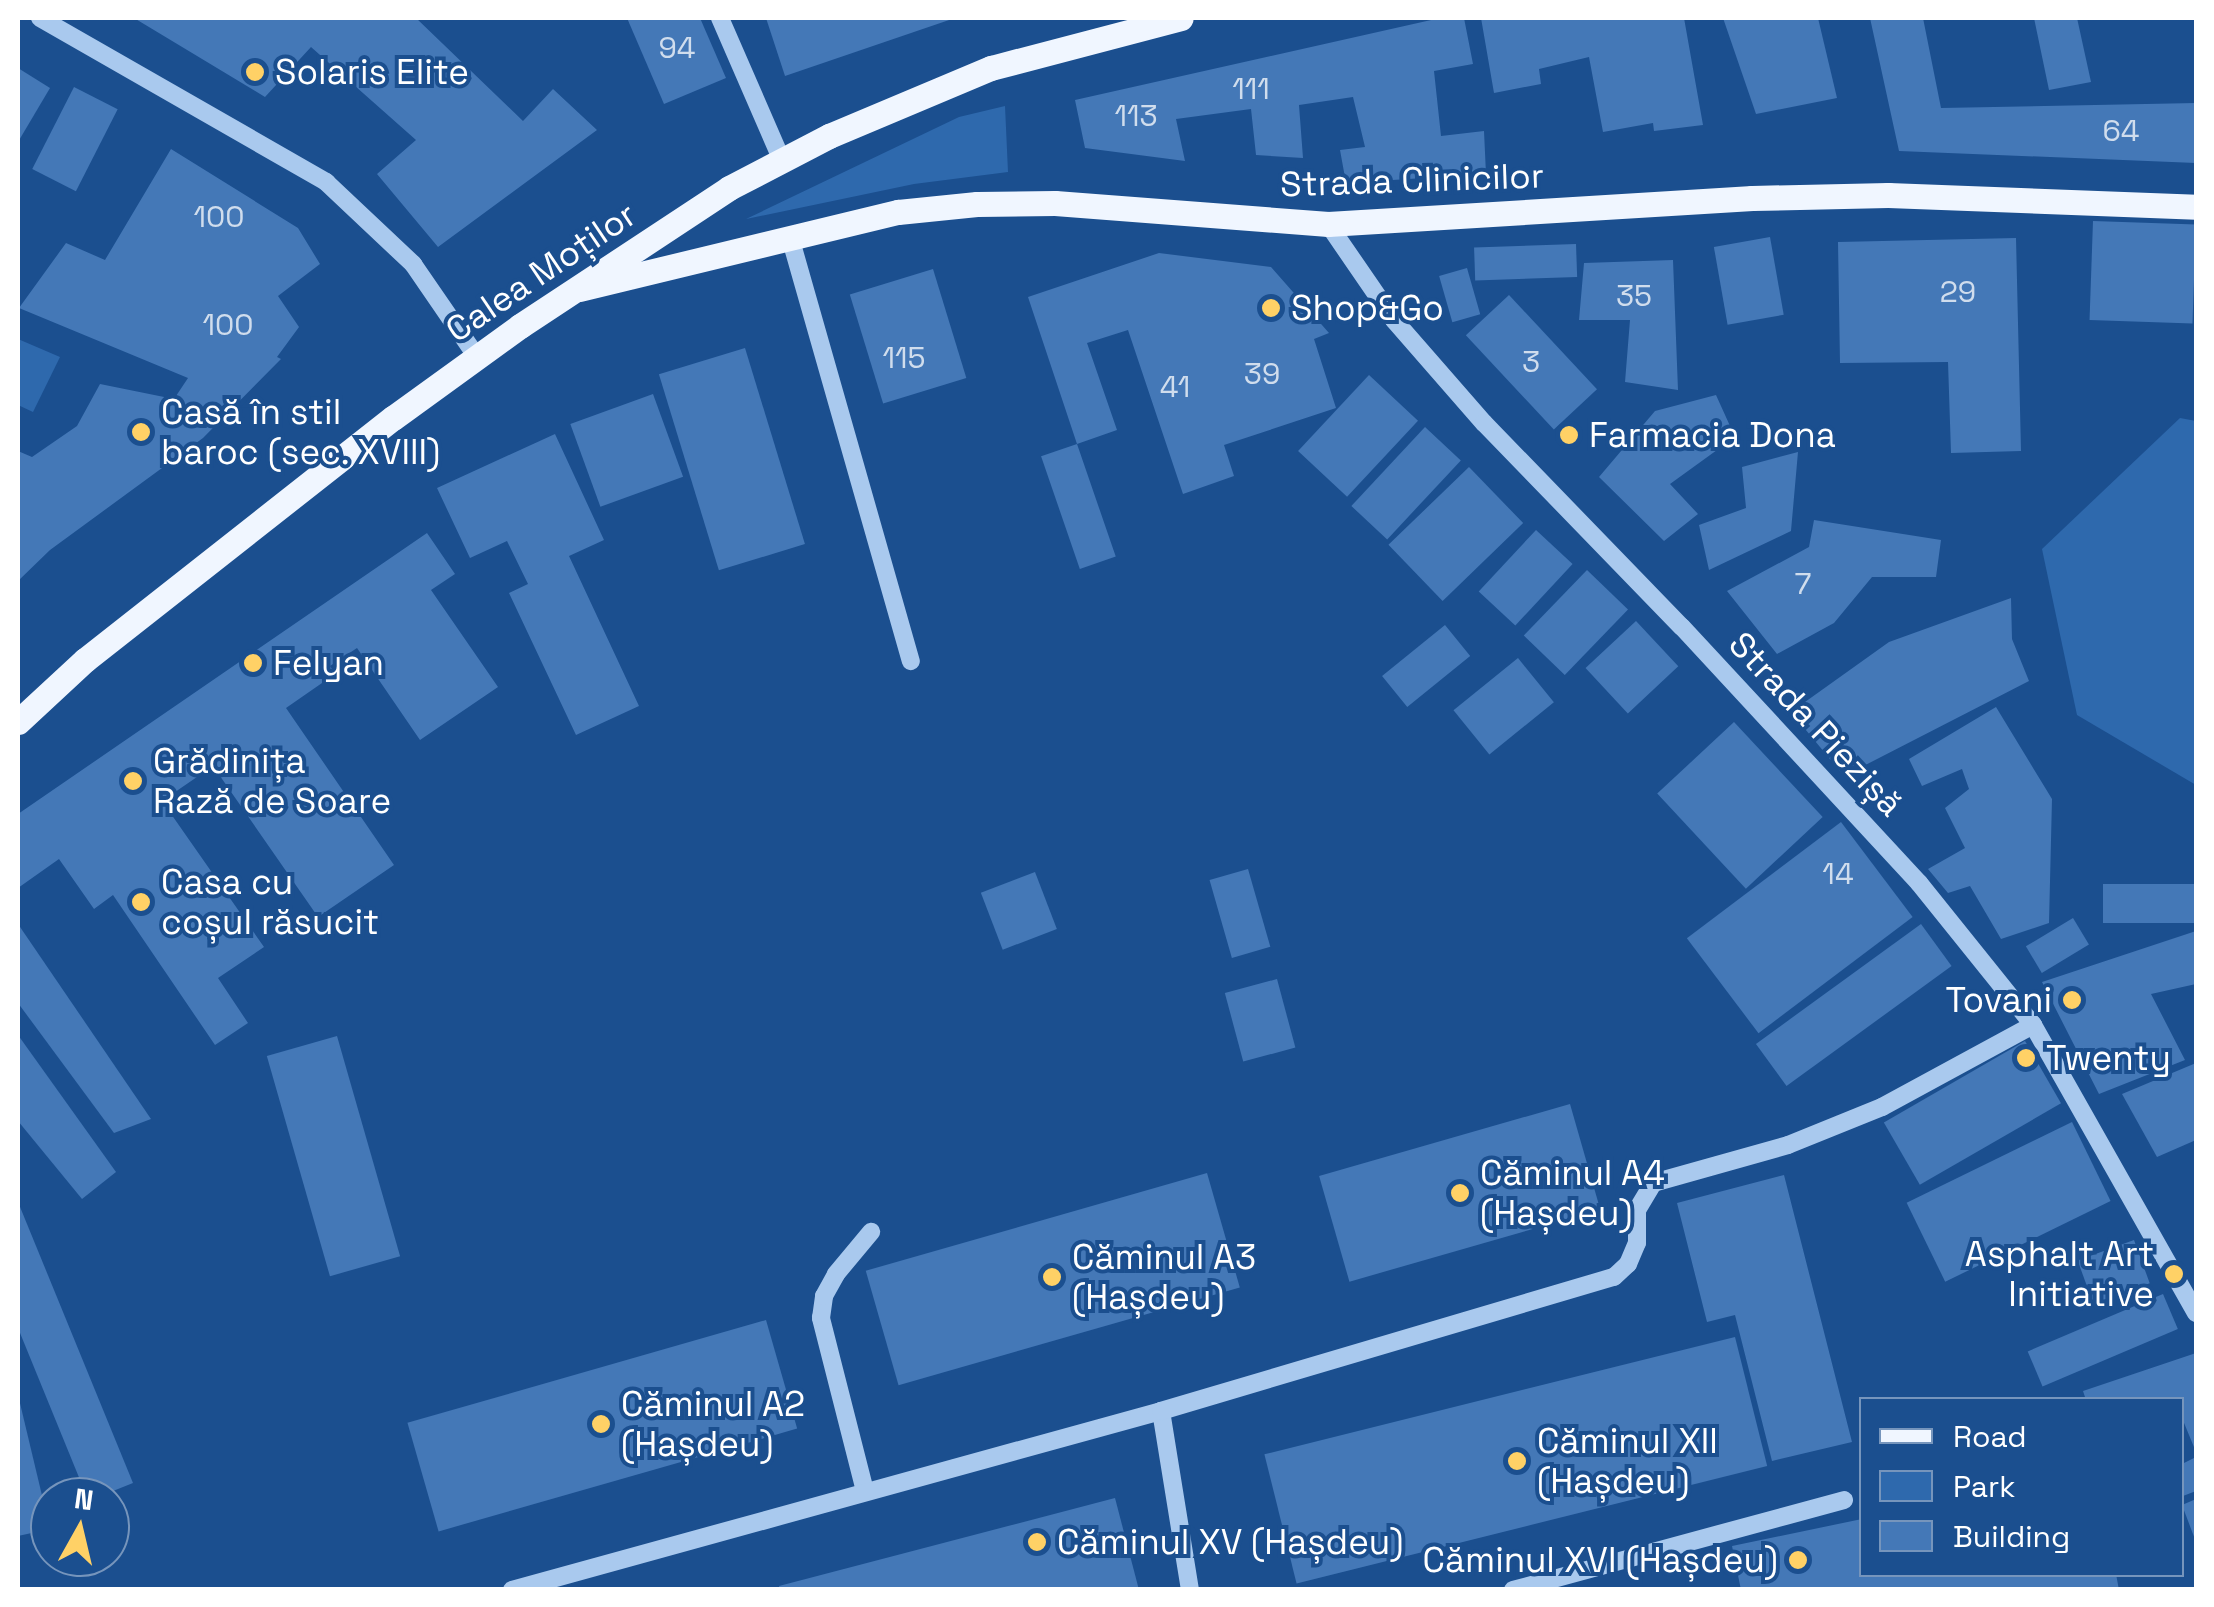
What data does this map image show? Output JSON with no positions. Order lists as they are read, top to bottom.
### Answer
{
  "streets": {
    "main road": ["Strada Clinicilor", "Calea Moților"],
    "street": ["Strada Piezișă"]
  },
  "crossings": [
    ["Strada Clinicilor", "Calea Moților"],
    ["Strada Clinicilor", "Strada Piezișă"]
  ],
  "places": [
    "Solaris Elite",
    "Shop&Go",
    "Casă în stil baroc (sec. XVIII)",
    "Farmacia Dona",
    "Felyan",
    "Grădinița Rază de Soare",
    "Casa cu coșul răsucit",
    "Tovani",
    "Twenty",
    "Căminul A4 (Hașdeu)",
    "Asphalt Art Initiative",
    "Căminul A3 (Hașdeu)",
    "Căminul A2 (Hașdeu)",
    "Căminul XII (Hașdeu)",
    "Căminul XV (Hașdeu)",
    "Căminul XVI (Hașdeu)"
  ],
  "house_numbers": [
    "94",
    "111",
    "113",
    "64",
    "100",
    "29",
    "35",
    "100",
    "115",
    "3",
    "39",
    "41",
    "7",
    "14"
  ],
  "legend": ["Road", "Park", "Building"],
  "north": "top"
}
